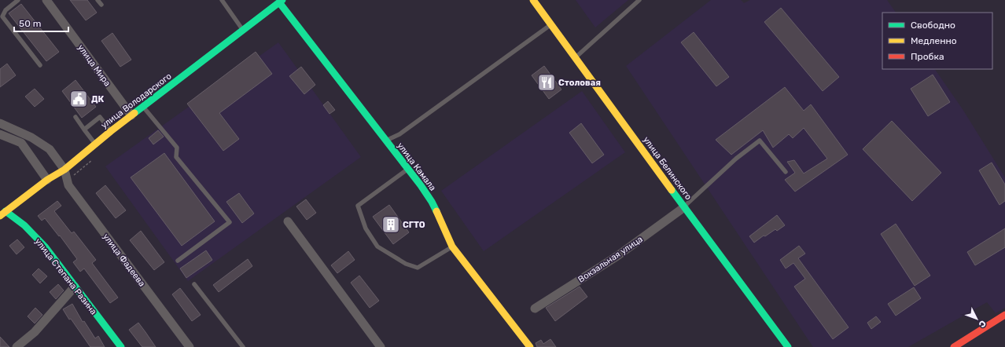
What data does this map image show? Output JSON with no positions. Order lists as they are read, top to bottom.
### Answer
{
  "streets": {
    "street": [
      "улица Мира",
      "улица Володарского",
      "улица Камала",
      "улица Белинского",
      "Вокзальная улица",
      "улица Фадеева",
      "улица Степана Разина"
    ]
  },
  "crossings": [
    ["улица Мира", "улица Володарского"],
    ["улица Володарского", "улица Камала"],
    ["улица Володарского", "улица Фадеева"],
    ["улица Володарского", "улица Степана Разина"],
    ["улица Белинского", "Вокзальная улица"]
  ],
  "places": {
    "restaurant": ["Столовая"],
    "public building": ["ДК"],
    "building": ["СГТО"]
  },
  "legend": ["Свободно", "Медленно", "Пробка"],
  "scale_bar": "50 m",
  "north": "bottom right"
}
